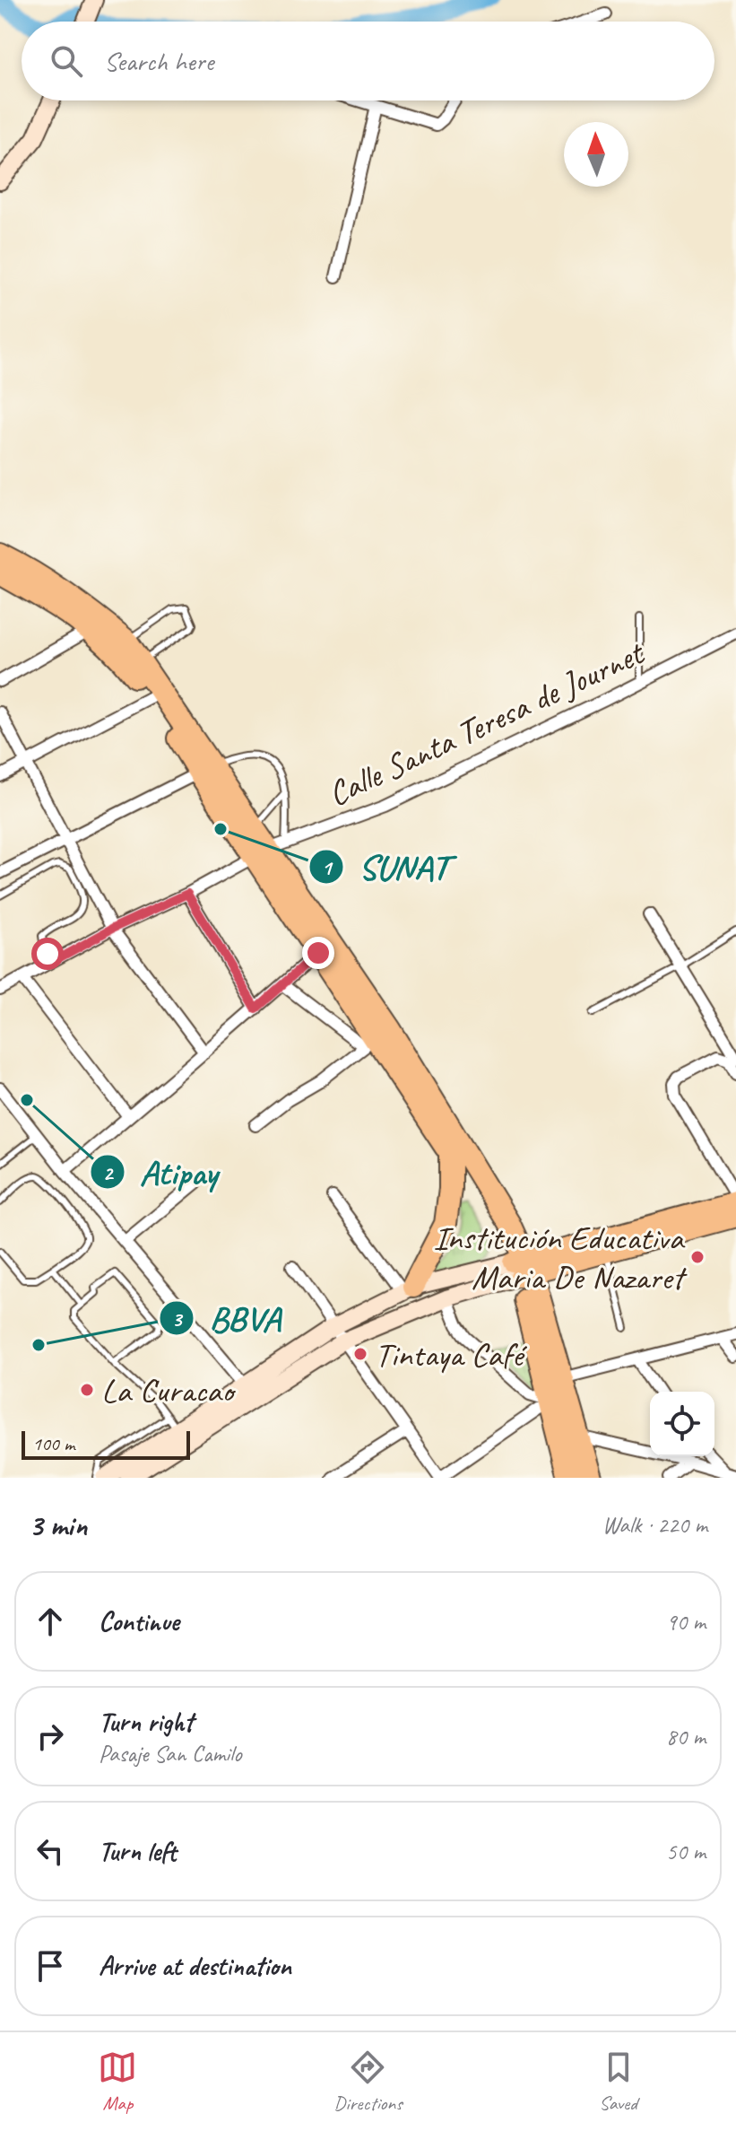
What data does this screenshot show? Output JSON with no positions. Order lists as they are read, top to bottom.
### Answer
{
  "streets": {
    "street": ["Calle Santa Teresa de Journet"]
  },
  "places": [
    "SUNAT",
    "Atipay",
    "Institución Educativa Maria De Nazaret",
    "BBVA",
    "Tintaya Café",
    "La Curacao"
  ],
  "scale_bar": "100 m",
  "north": "top",
  "page": {
    "search": "Search here",
    "scale": "100 m",
    "heading": ["3 min", "Walk · 220 m"],
    "list": [
      ["Continue", "90 m"],
      ["Turn right", "Pasaje San Camilo", "80 m"],
      ["Turn left", "50 m"],
      "Arrive at destination"
    ],
    "nav": ["Map", "Directions", "Saved"]
  }
}
